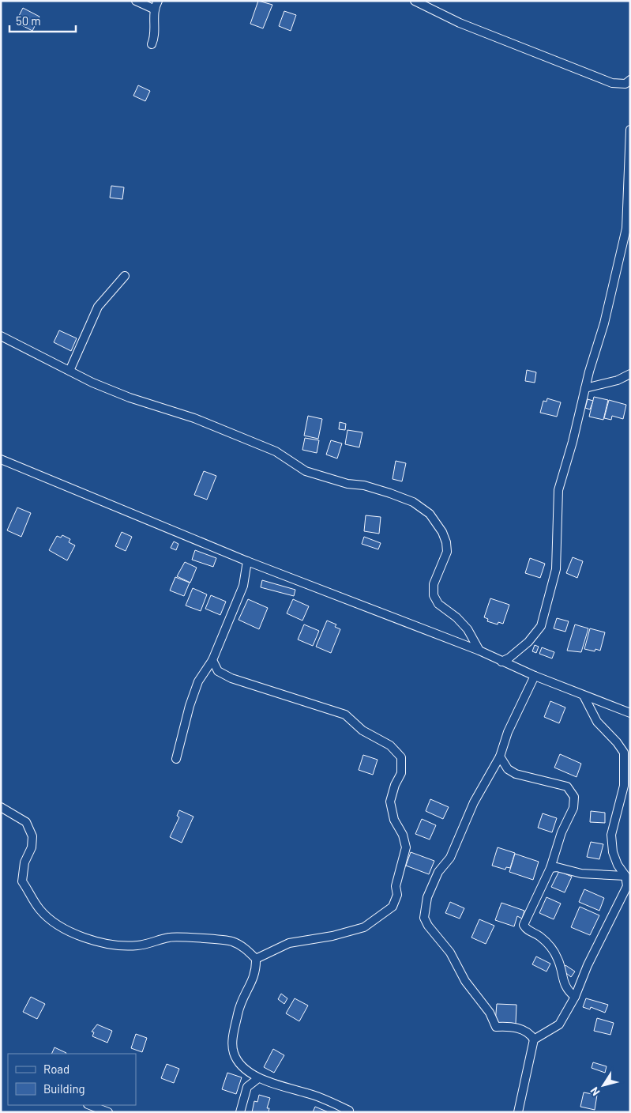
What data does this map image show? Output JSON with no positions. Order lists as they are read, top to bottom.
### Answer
{
  "legend": ["Road", "Building"],
  "scale_bar": "50 m",
  "north": "bottom left"
}
